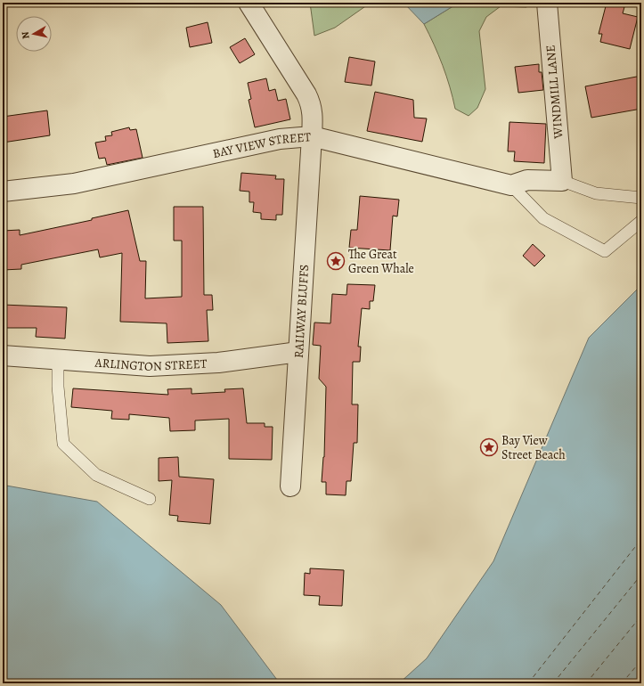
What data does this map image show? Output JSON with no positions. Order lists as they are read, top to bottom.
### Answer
{
  "streets": {
    "street": [
      "WINDMILL LANE",
      "BAY VIEW STREET",
      "RAILWAY BLUFFS",
      "ARLINGTON STREET"
    ]
  },
  "crossings": [
    ["BAY VIEW STREET", "RAILWAY BLUFFS"],
    ["RAILWAY BLUFFS", "ARLINGTON STREET"]
  ],
  "places": {
    "place": ["The Great Green Whale", "Bay View Street Beach"]
  },
  "north": "left"
}
